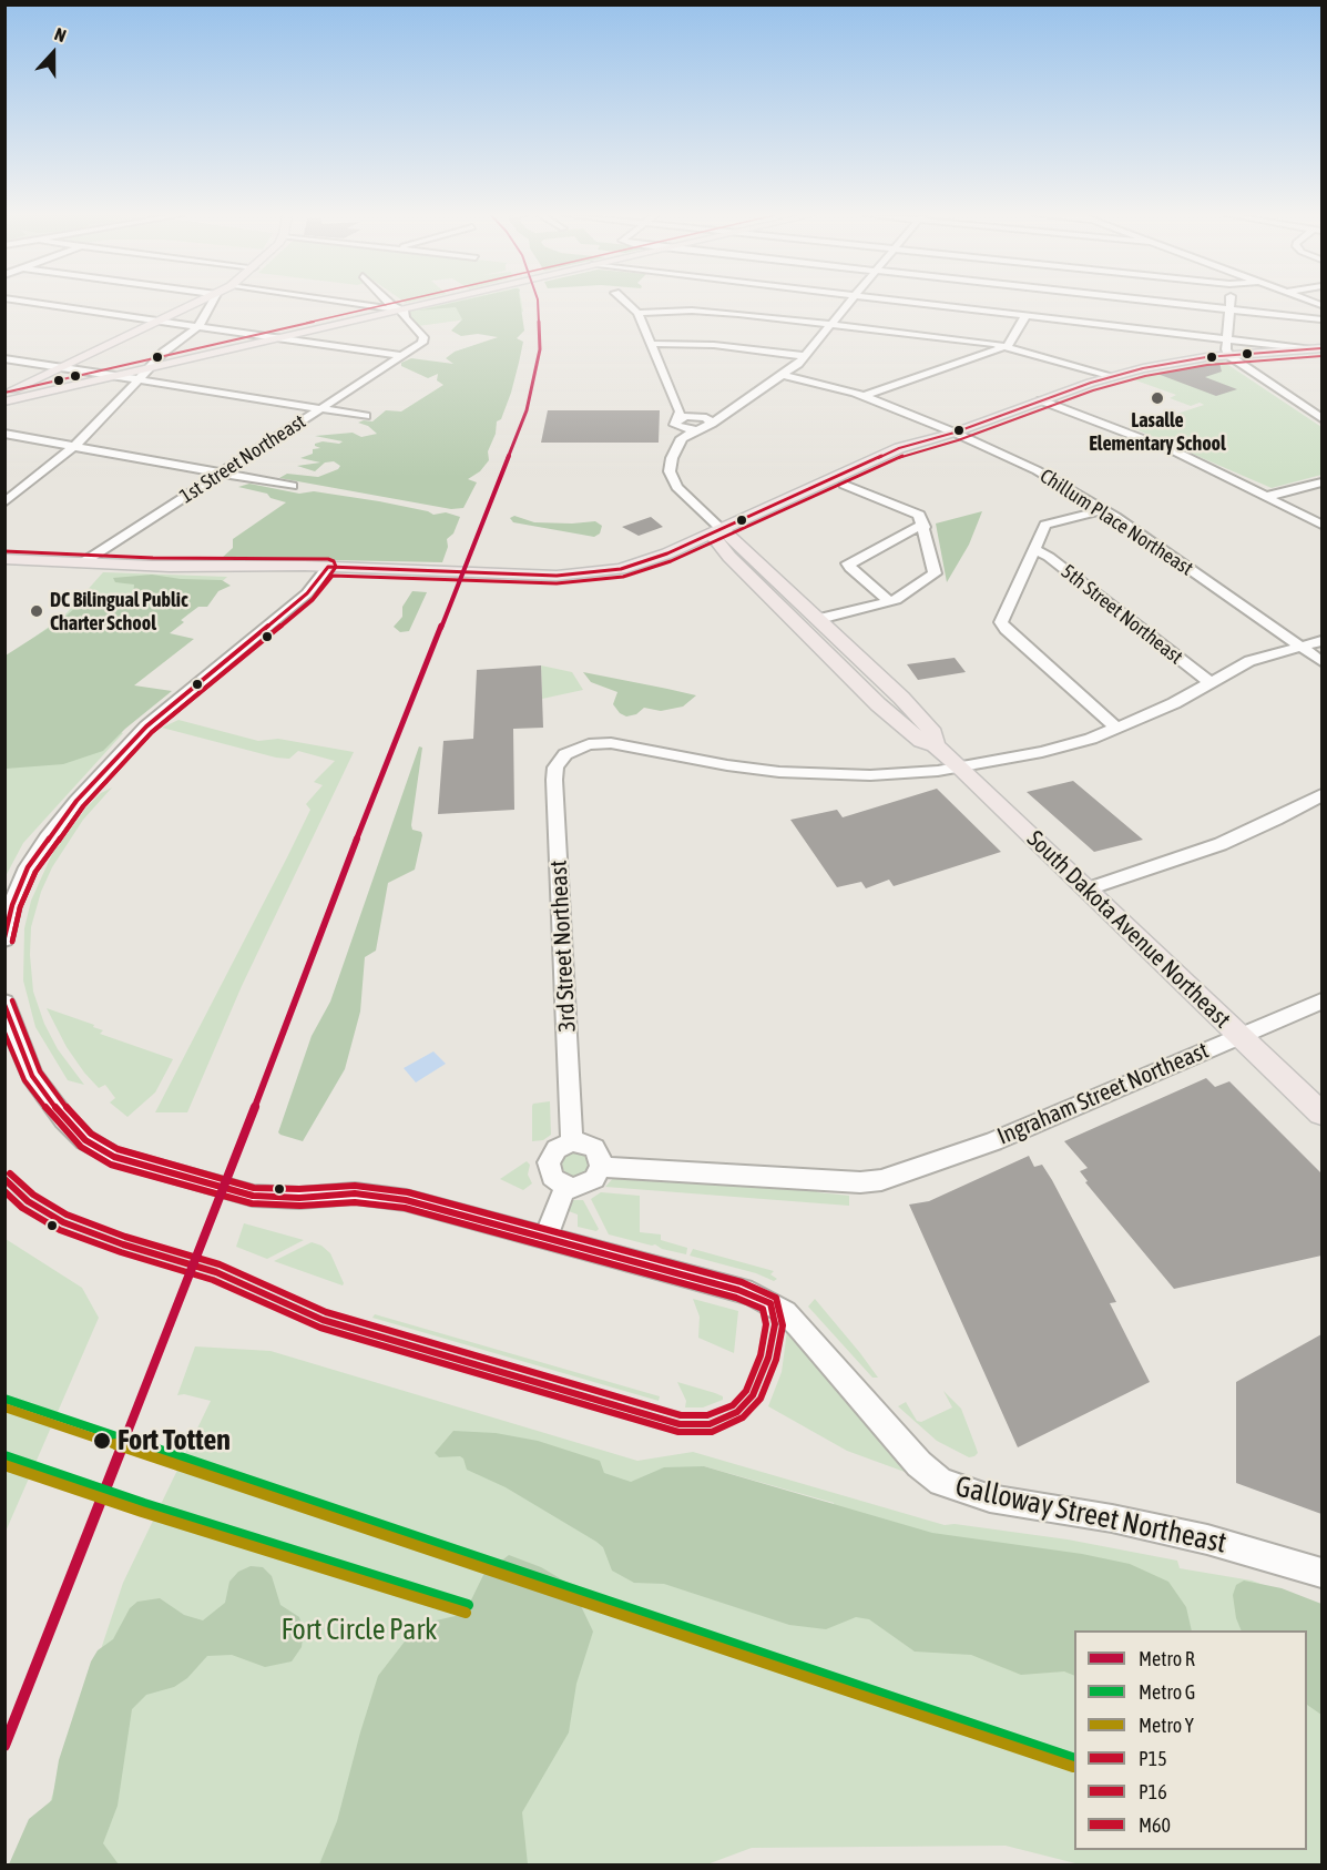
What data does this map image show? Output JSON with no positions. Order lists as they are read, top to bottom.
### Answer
{
  "streets": {
    "main road": ["South Dakota Avenue Northeast"],
    "street": [
      "1st Street Northeast",
      "Chillum Place Northeast",
      "5th Street Northeast",
      "3rd Street Northeast",
      "Ingraham Street Northeast",
      "Galloway Street Northeast"
    ]
  },
  "crossings": [
    ["South Dakota Avenue Northeast", "3rd Street Northeast"],
    ["South Dakota Avenue Northeast", "Ingraham Street Northeast"],
    ["3rd Street Northeast", "Ingraham Street Northeast"]
  ],
  "parks": ["Fort Circle Park"],
  "places": ["Lasalle Elementary School", "DC Bilingual Public Charter School", "Fort Totten"],
  "lines": [
    "metro line R",
    "transit line M60",
    "transit line P15",
    "transit line P16",
    "metro line G",
    "metro line Y"
  ],
  "legend": [
    "Metro R",
    "Metro G",
    "Metro Y",
    "P15",
    "P16",
    "M60"
  ],
  "north": "top"
}
